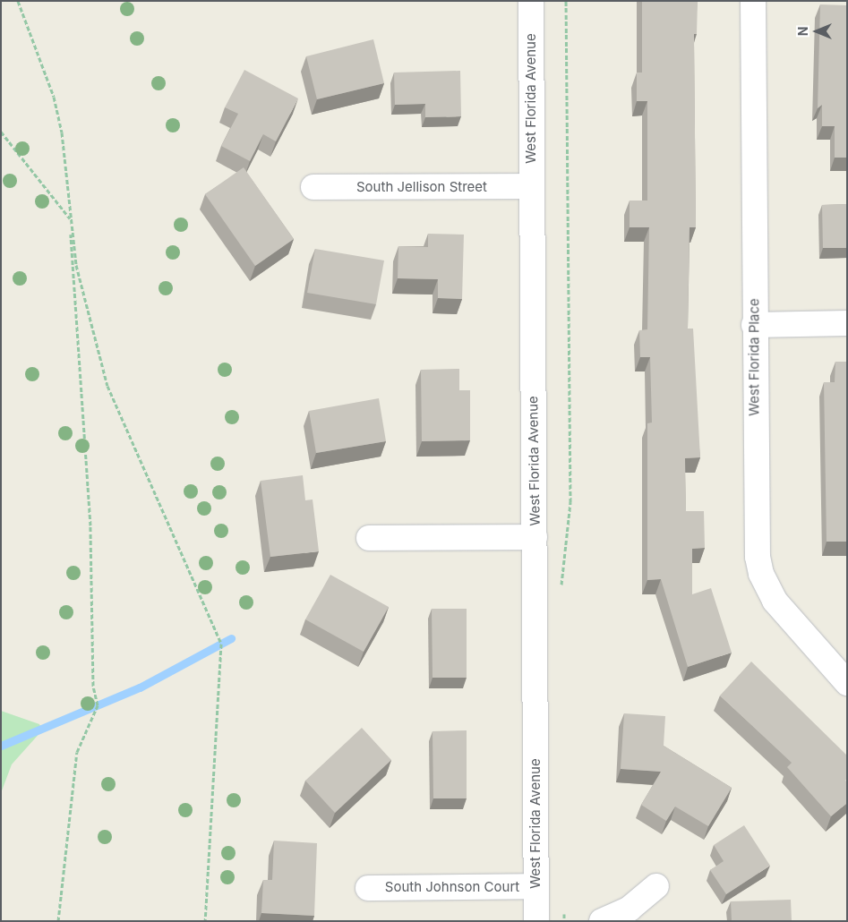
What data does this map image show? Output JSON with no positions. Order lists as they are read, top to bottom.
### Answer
{
  "streets": {
    "street": [
      "West Florida Avenue",
      "South Jellison Street",
      "West Florida Place",
      "South Johnson Court"
    ]
  },
  "crossings": [
    ["West Florida Avenue", "South Jellison Street"],
    ["West Florida Avenue", "South Johnson Court"]
  ],
  "north": "left"
}
